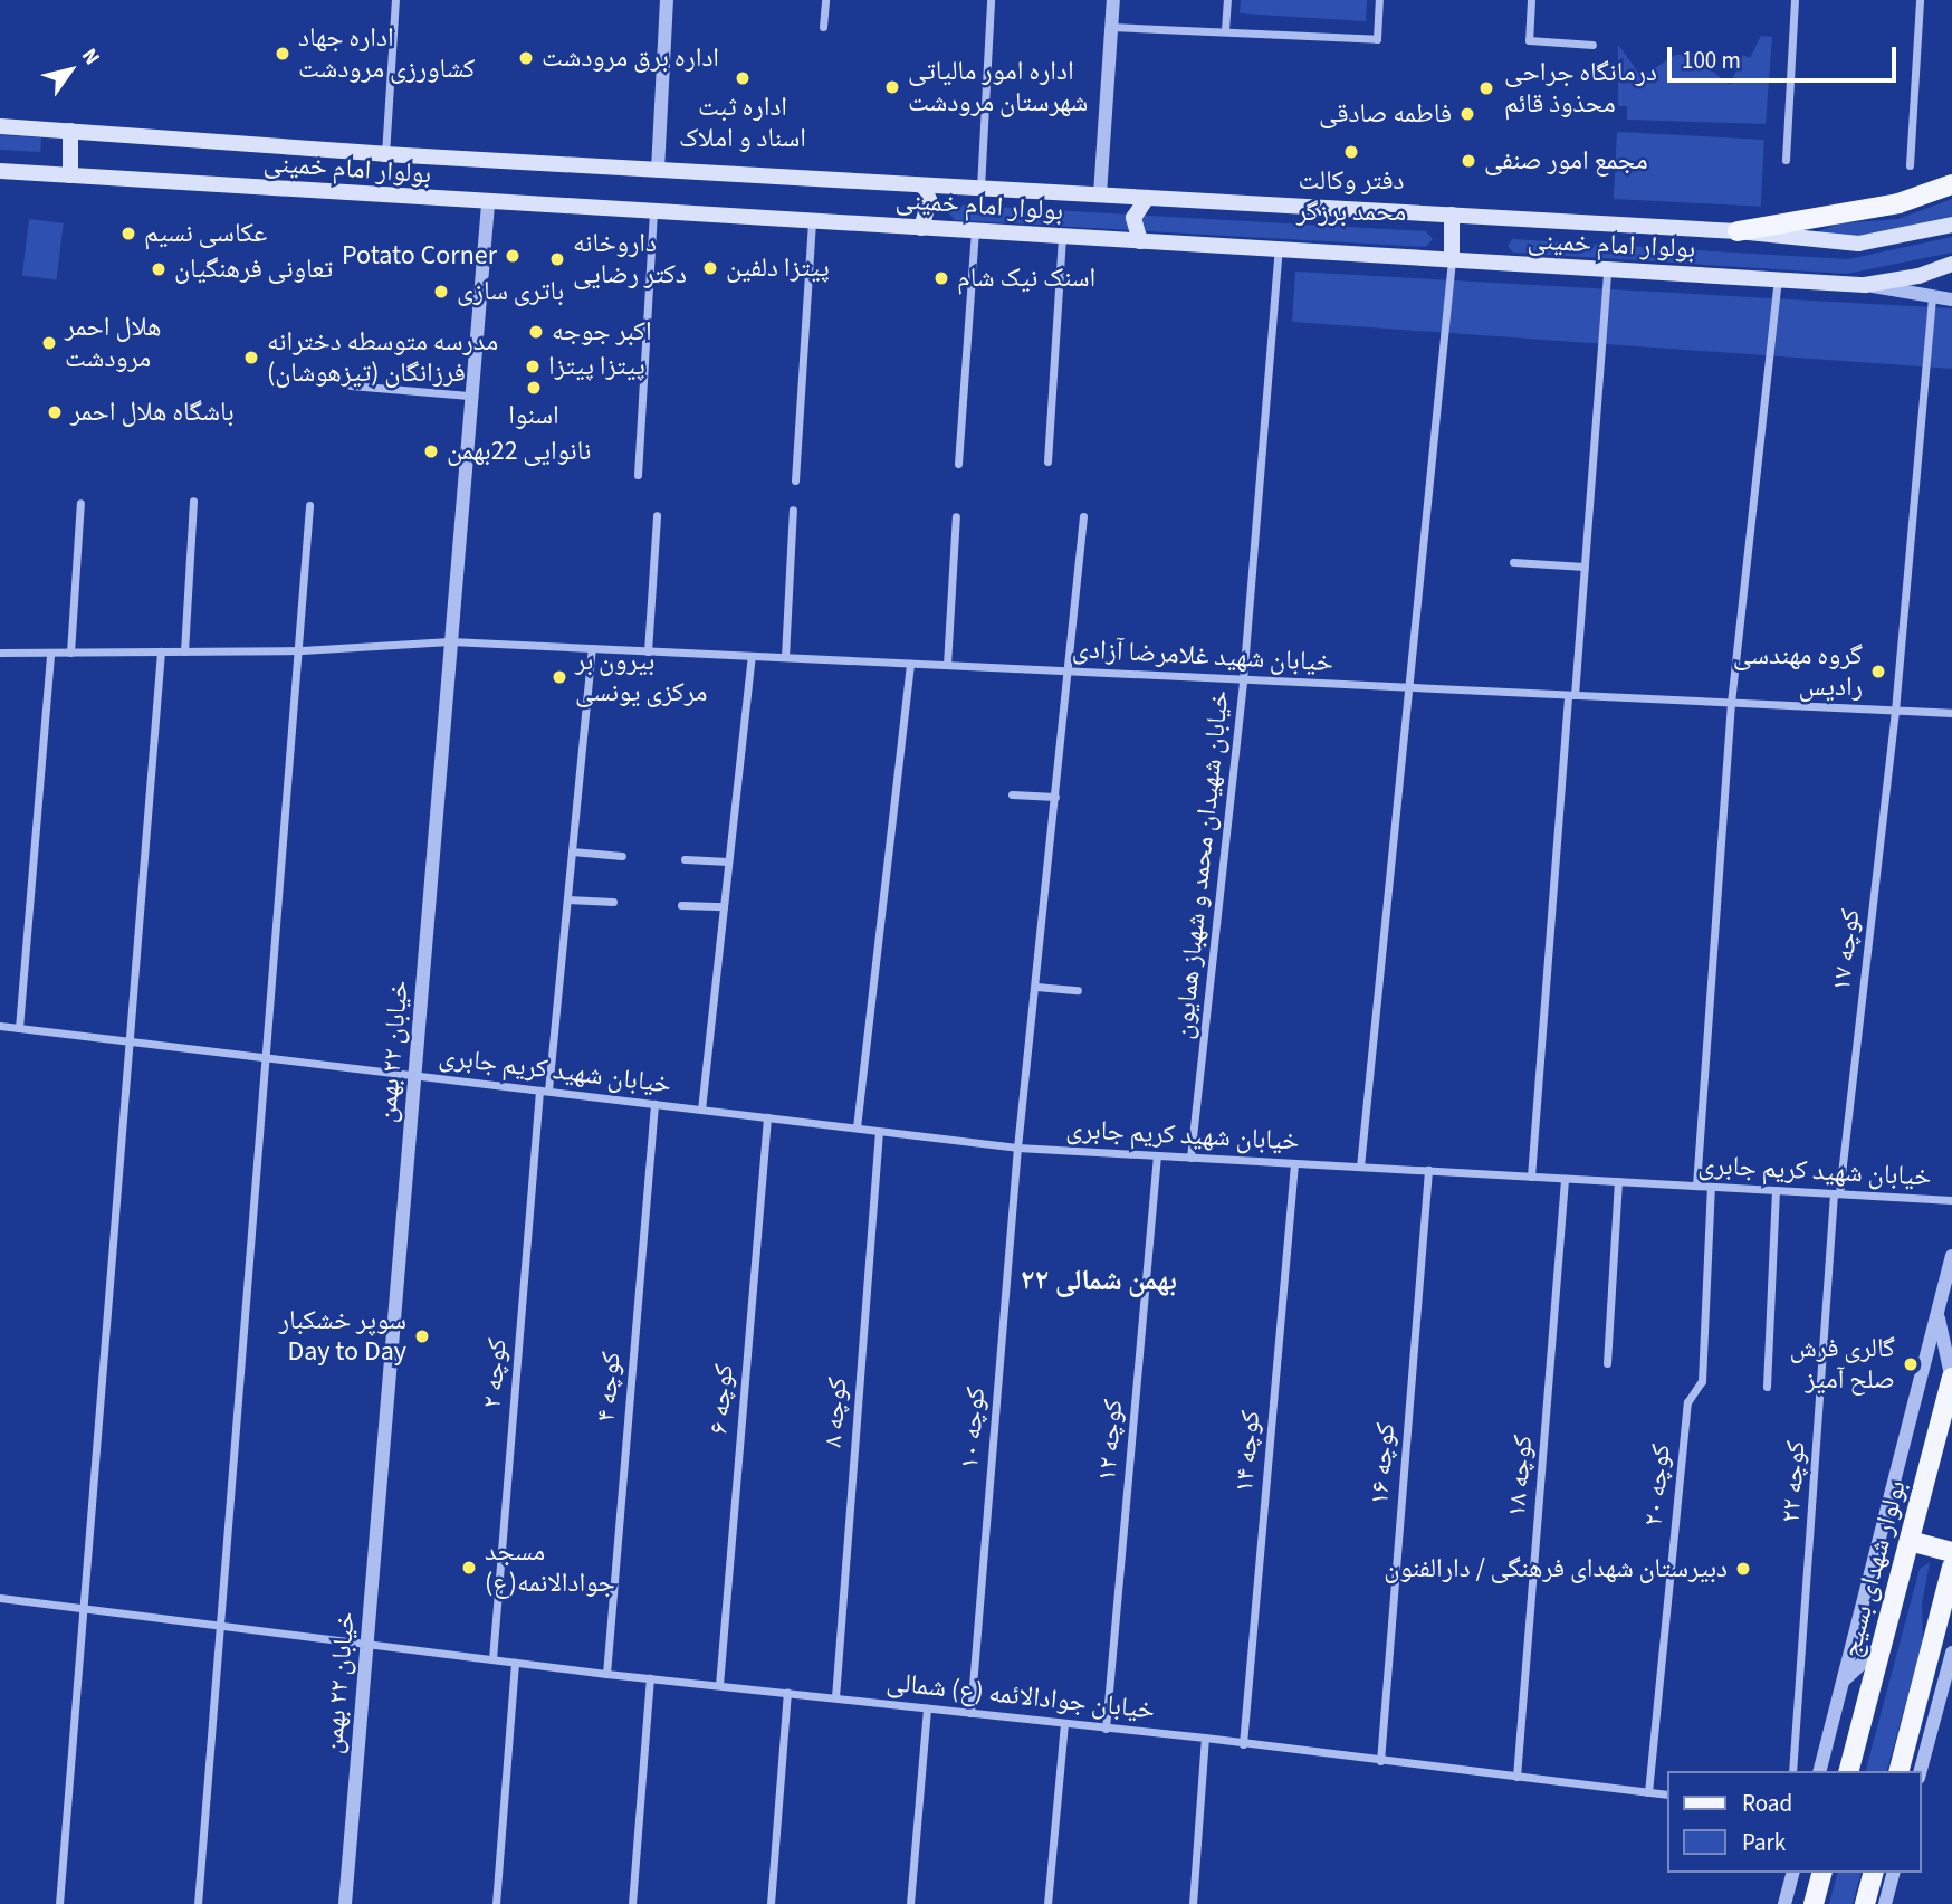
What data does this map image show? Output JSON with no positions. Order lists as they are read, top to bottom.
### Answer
{
  "streets": {
    "main road": ["بولوار امام خمینی", "بولوار شهدای بسیج"],
    "street": [
      "خیابان شهید غلامرضا آزادی",
      "خیابان شهیدان محمد و شهباز همایون",
      "کوچه ۱۷",
      "خیابان ۲۲ بهمن",
      "خیابان شهید کریم جابری",
      "کوچه ۲",
      "کوچه ۴",
      "کوچه ۶",
      "کوچه ۸",
      "کوچه ۱۰",
      "کوچه ۱۲",
      "کوچه ۱۴",
      "کوچه ۱۶",
      "کوچه ۱۸",
      "کوچه ۲۲",
      "کوچه ۲۰",
      "خیابان جوادالائمه (ع) شمالی"
    ]
  },
  "crossings": [
    ["بولوار امام خمینی", "خیابان شهیدان محمد و شهباز همایون"],
    ["بولوار امام خمینی", "خیابان ۲۲ بهمن"],
    ["خیابان شهید غلامرضا آزادی", "خیابان شهیدان محمد و شهباز همایون"],
    ["خیابان شهید غلامرضا آزادی", "کوچه ۱۷"],
    ["خیابان شهید غلامرضا آزادی", "خیابان ۲۲ بهمن"],
    ["خیابان شهید غلامرضا آزادی", "کوچه ۲"],
    ["خیابان شهید غلامرضا آزادی", "کوچه ۱۰"],
    ["خیابان شهیدان محمد و شهباز همایون", "خیابان شهید کریم جابری"],
    ["کوچه ۱۷", "خیابان شهید کریم جابری"],
    ["کوچه ۱۷", "کوچه ۲۲"],
    ["خیابان ۲۲ بهمن", "خیابان شهید کریم جابری"],
    ["خیابان ۲۲ بهمن", "خیابان جوادالائمه (ع) شمالی"],
    ["خیابان شهید کریم جابری", "کوچه ۲"],
    ["خیابان شهید کریم جابری", "کوچه ۴"],
    ["خیابان شهید کریم جابری", "کوچه ۶"],
    ["خیابان شهید کریم جابری", "کوچه ۸"],
    ["خیابان شهید کریم جابری", "کوچه ۱۰"],
    ["خیابان شهید کریم جابری", "کوچه ۱۲"],
    ["خیابان شهید کریم جابری", "کوچه ۱۴"],
    ["خیابان شهید کریم جابری", "کوچه ۱۶"],
    ["خیابان شهید کریم جابری", "کوچه ۱۸"],
    ["خیابان شهید کریم جابری", "کوچه ۲۲"],
    ["خیابان شهید کریم جابری", "کوچه ۲۰"],
    ["کوچه ۲", "خیابان جوادالائمه (ع) شمالی"],
    ["کوچه ۴", "خیابان جوادالائمه (ع) شمالی"],
    ["کوچه ۶", "خیابان جوادالائمه (ع) شمالی"],
    ["کوچه ۸", "خیابان جوادالائمه (ع) شمالی"],
    ["کوچه ۱۰", "خیابان جوادالائمه (ع) شمالی"],
    ["کوچه ۱۲", "خیابان جوادالائمه (ع) شمالی"],
    ["کوچه ۱۴", "خیابان جوادالائمه (ع) شمالی"],
    ["کوچه ۱۶", "خیابان جوادالائمه (ع) شمالی"],
    ["کوچه ۱۸", "خیابان جوادالائمه (ع) شمالی"],
    ["کوچه ۲۰", "خیابان جوادالائمه (ع) شمالی"]
  ],
  "districts": ["۲۲ بهمن شمالی"],
  "places": [
    "اداره جهاد کشاورزی مرودشت",
    "اداره برق مرودشت",
    "اداره ثبت اسناد و املاک",
    "اداره امور مالیاتی شهرستان مرودشت",
    "درمانگاه جراحی محذوذ قائم",
    "فاطمه صادقی",
    "دفتر وکالت محمد برزگر",
    "مجمع امور صنفی",
    "عکاسی نسیم",
    "Potato Corner",
    "داروخانه دکتر رضایی",
    "پیتزا دلفین",
    "تعاونی فرهنگیان",
    "اسنک نیک شام",
    "باتری سازی",
    "اکبر جوجه",
    "هلال احمر مرودشت",
    "مدرسه متوسطه دخترانه فرزانگان (تیزهوشان)",
    "پیتزا پیتزا",
    "اسنوا",
    "باشگاه هلال احمر",
    "نانوایی 22بهمن",
    "گروه مهندسی رادیس",
    "بیرون بر مرکزی یونسی",
    "سوپر خشکبار Day to Day",
    "گالری فرش صلح آمیز",
    "مسجد جوادالانمه(ع)",
    "دبیرستان شهدای فرهنگی / دارالفنون"
  ],
  "legend": ["Road", "Park"],
  "scale_bar": "100 m",
  "north": "top right"
}
